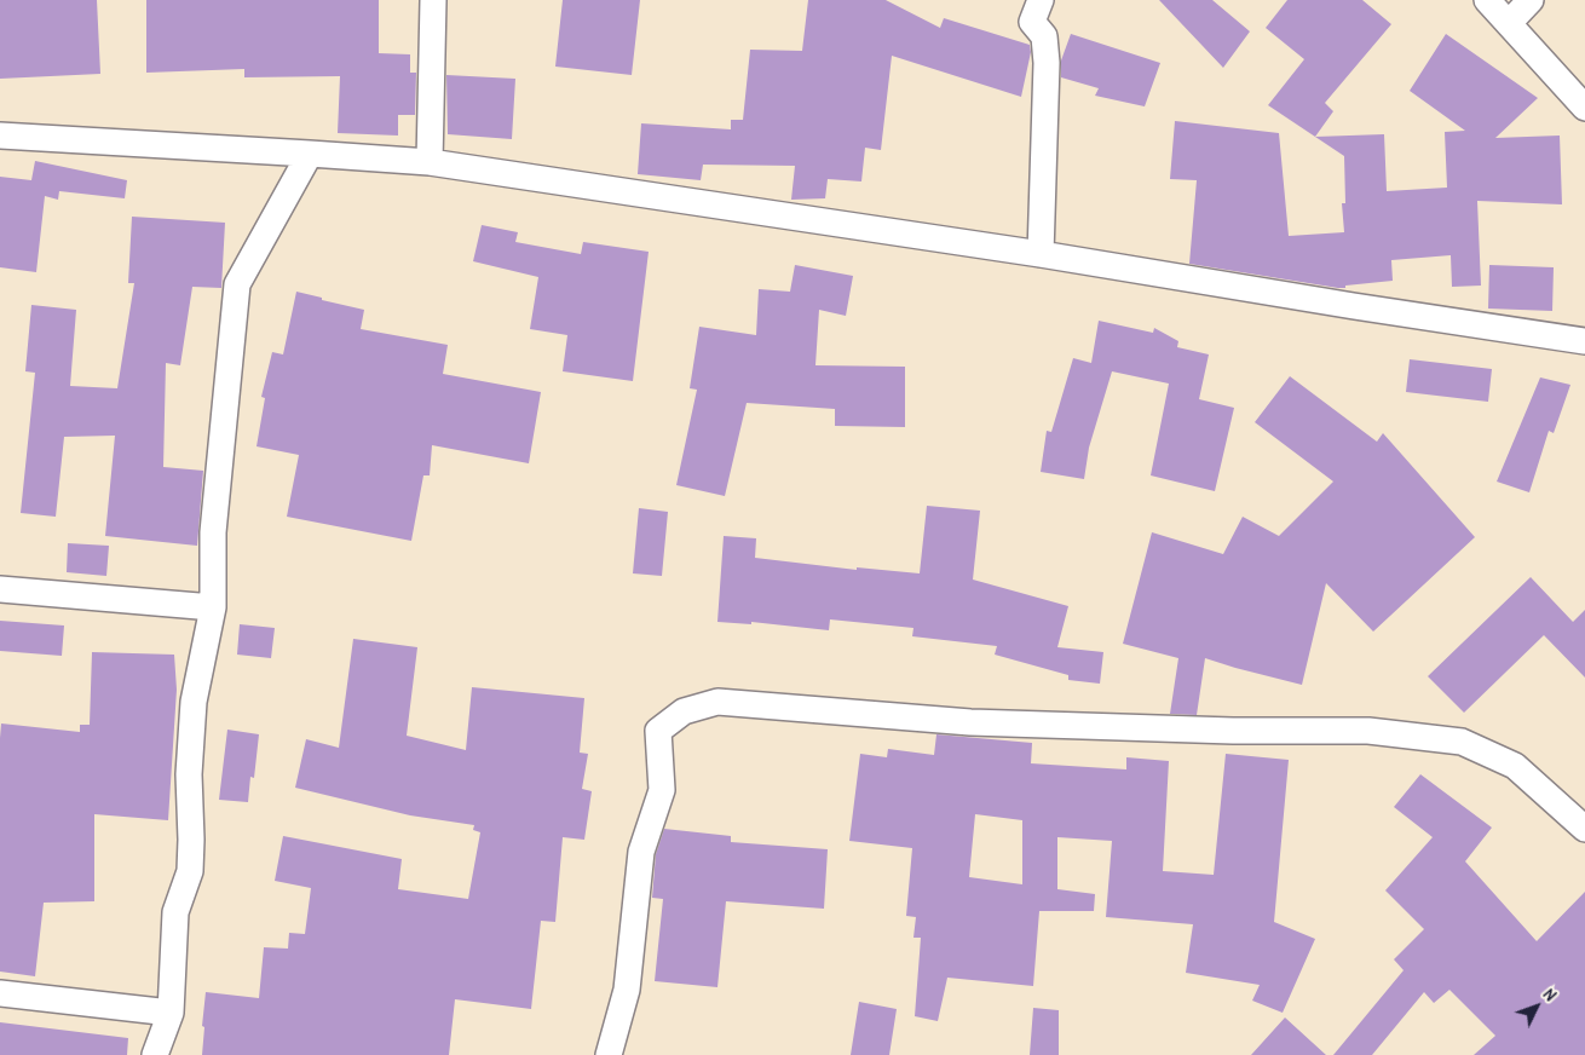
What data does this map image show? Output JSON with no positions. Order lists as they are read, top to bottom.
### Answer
{
  "north": "top right"
}
